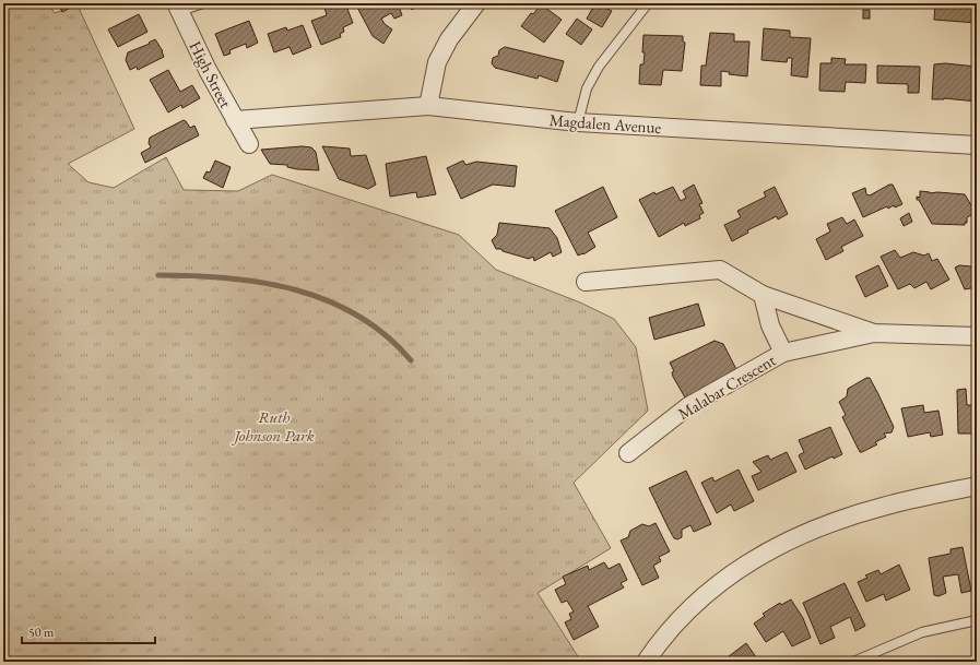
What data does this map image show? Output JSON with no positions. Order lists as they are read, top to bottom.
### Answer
{
  "streets": {
    "street": ["High Street", "Magdalen Avenue", "Malabar Crescent"]
  },
  "crossings": [
    ["High Street", "Magdalen Avenue"]
  ],
  "parks": ["Ruth Johnson Park"],
  "scale_bar": "50 m"
}
